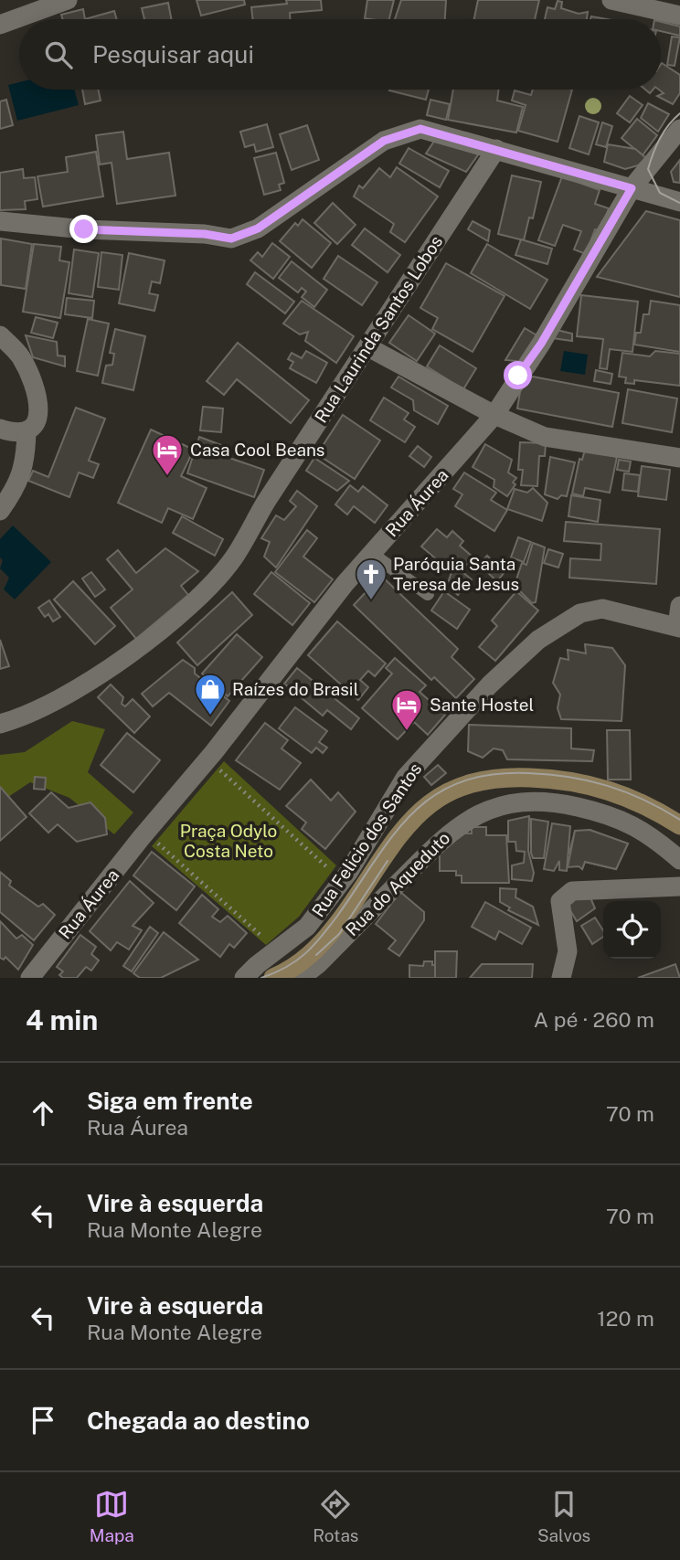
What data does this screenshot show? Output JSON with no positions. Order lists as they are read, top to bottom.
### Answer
{
  "streets": {
    "street": [
      "Rua Laurinda Santos Lobos",
      "Rua Áurea",
      "Rua Felicio dos Santos",
      "Rua do Aqueduto"
    ]
  },
  "parks": ["Praça Odylo Costa Neto"],
  "places": {
    "hotel": ["Casa Cool Beans", "Sante Hostel"],
    "church": ["Paróquia Santa Teresa de Jesus"],
    "shop": ["Raízes do Brasil"]
  },
  "page": {
    "search": "Pesquisar aqui",
    "heading": ["4 min", "A pé · 260 m"],
    "list": [
      ["Siga em frente", "Rua Áurea", "70 m"],
      ["Vire à esquerda", "Rua Monte Alegre", "70 m"],
      ["Vire à esquerda", "Rua Monte Alegre", "120 m"],
      "Chegada ao destino"
    ],
    "nav": ["Mapa", "Rotas", "Salvos"]
  }
}
